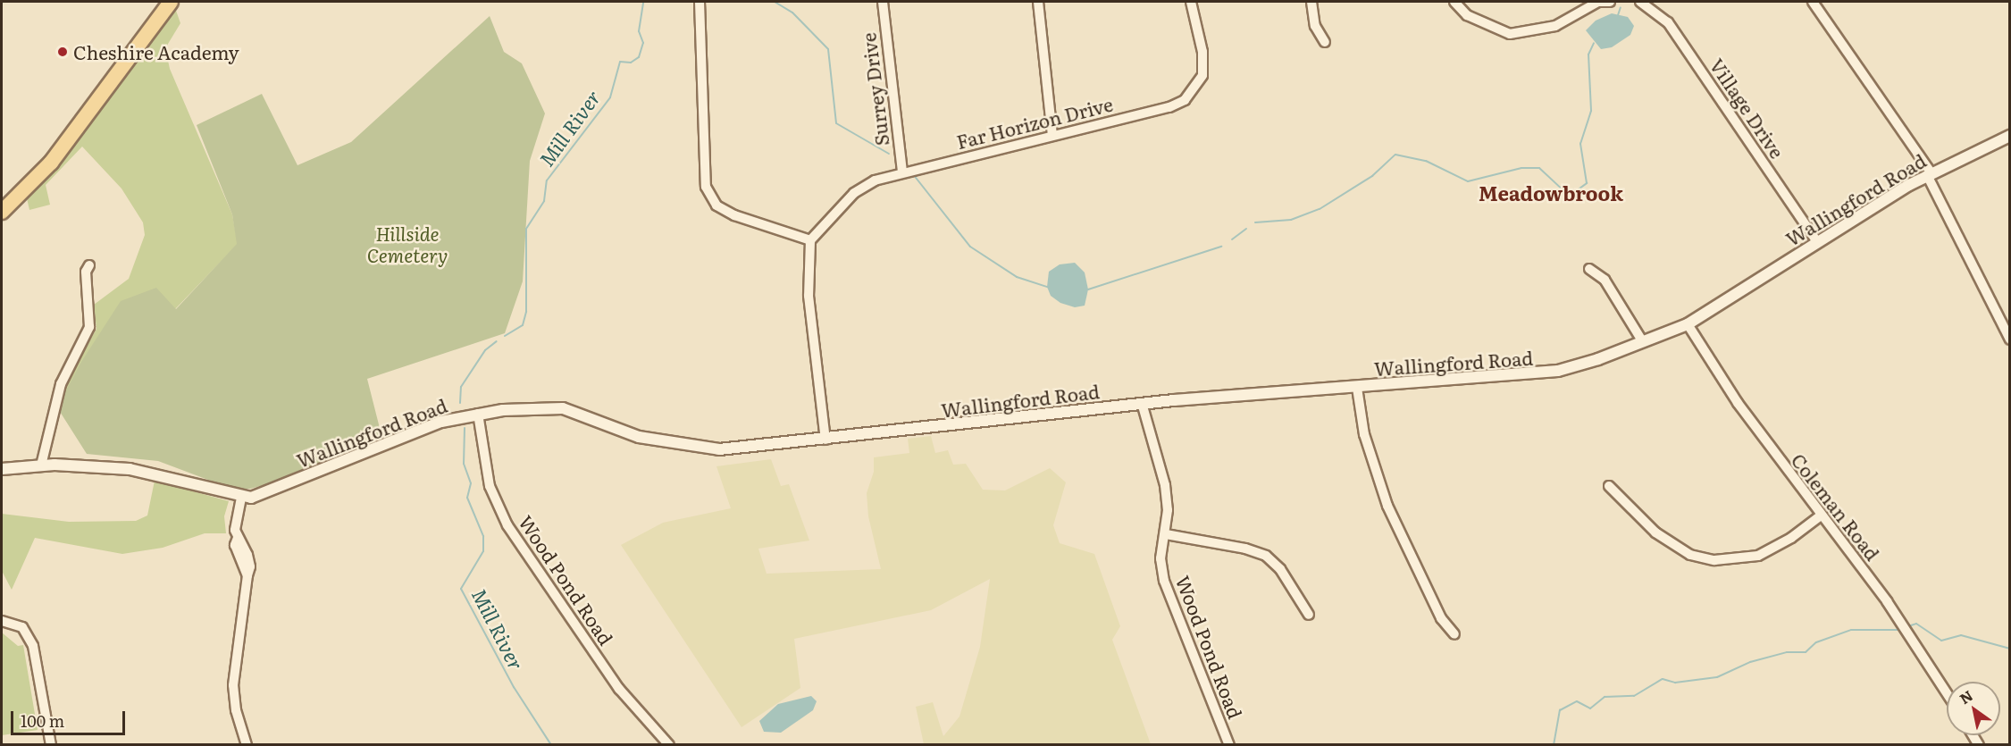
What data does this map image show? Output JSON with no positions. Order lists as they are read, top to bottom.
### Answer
{
  "streets": {
    "street": [
      "Surrey Drive",
      "Village Drive",
      "Far Horizon Drive",
      "Wallingford Road",
      "Coleman Road",
      "Wood Pond Road"
    ]
  },
  "crossings": [
    ["Surrey Drive", "Far Horizon Drive"],
    ["Village Drive", "Wallingford Road"],
    ["Wallingford Road", "Coleman Road"],
    ["Wallingford Road", "Wood Pond Road"]
  ],
  "districts": ["Meadowbrook"],
  "water": ["Mill River"],
  "parks": ["Hillside Cemetery"],
  "places": ["Cheshire Academy"],
  "scale_bar": "100 m",
  "north": "top left"
}
